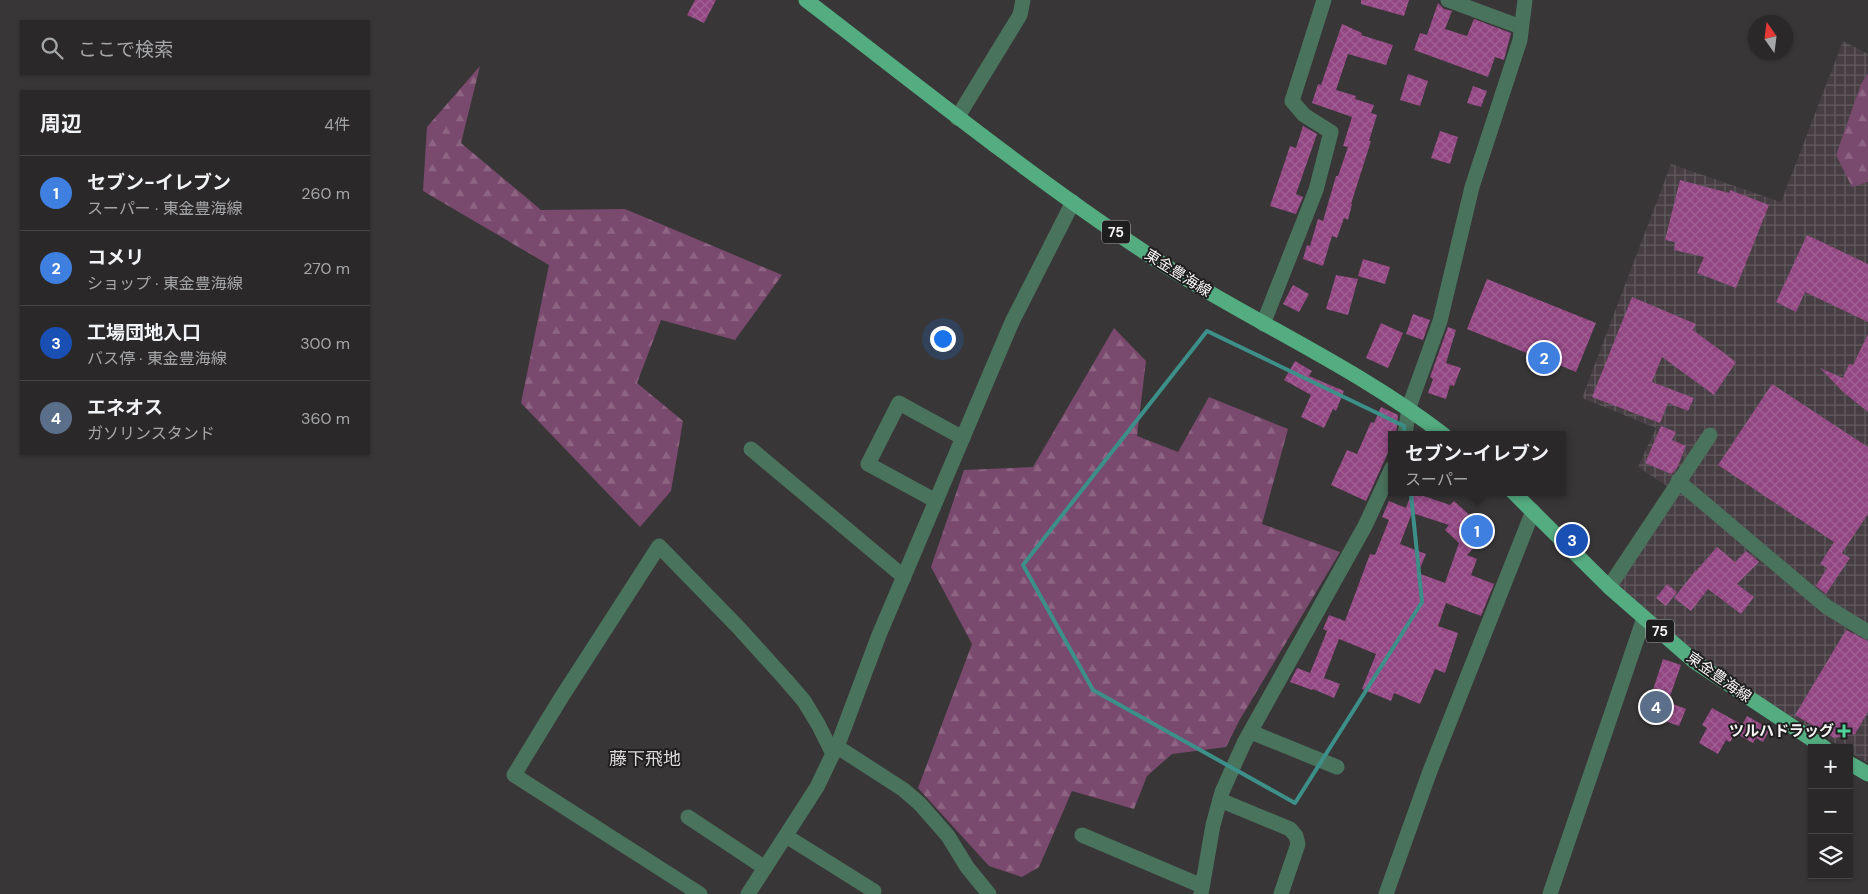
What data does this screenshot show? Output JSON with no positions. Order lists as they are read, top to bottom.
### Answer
{
  "streets": {
    "main road": ["75", "東金豊海線"]
  },
  "districts": ["藤下飛地"],
  "places": {
    "health": ["ツルハドラッグ"]
  },
  "north": "top",
  "page": {
    "search": "ここで検索",
    "heading": ["周辺", "4件"],
    "list": [
      {
        "mark": "1",
        "name": "セブン-イレブン",
        "note": "スーパー · 東金豊海線",
        "value": "260 m"
      },
      {
        "mark": "2",
        "name": "コメリ",
        "note": "ショップ · 東金豊海線",
        "value": "270 m"
      },
      {
        "mark": "3",
        "name": "工場団地入口",
        "note": "バス停 · 東金豊海線",
        "value": "300 m"
      },
      {
        "mark": "4",
        "name": "エネオス",
        "note": "ガソリンスタンド",
        "value": "360 m"
      }
    ],
    "pins": [
      "2",
      "1",
      "3",
      "4"
    ],
    "popup": ["セブン-イレブン", "スーパー"],
    "map_buttons": ["+", "−"]
  }
}
